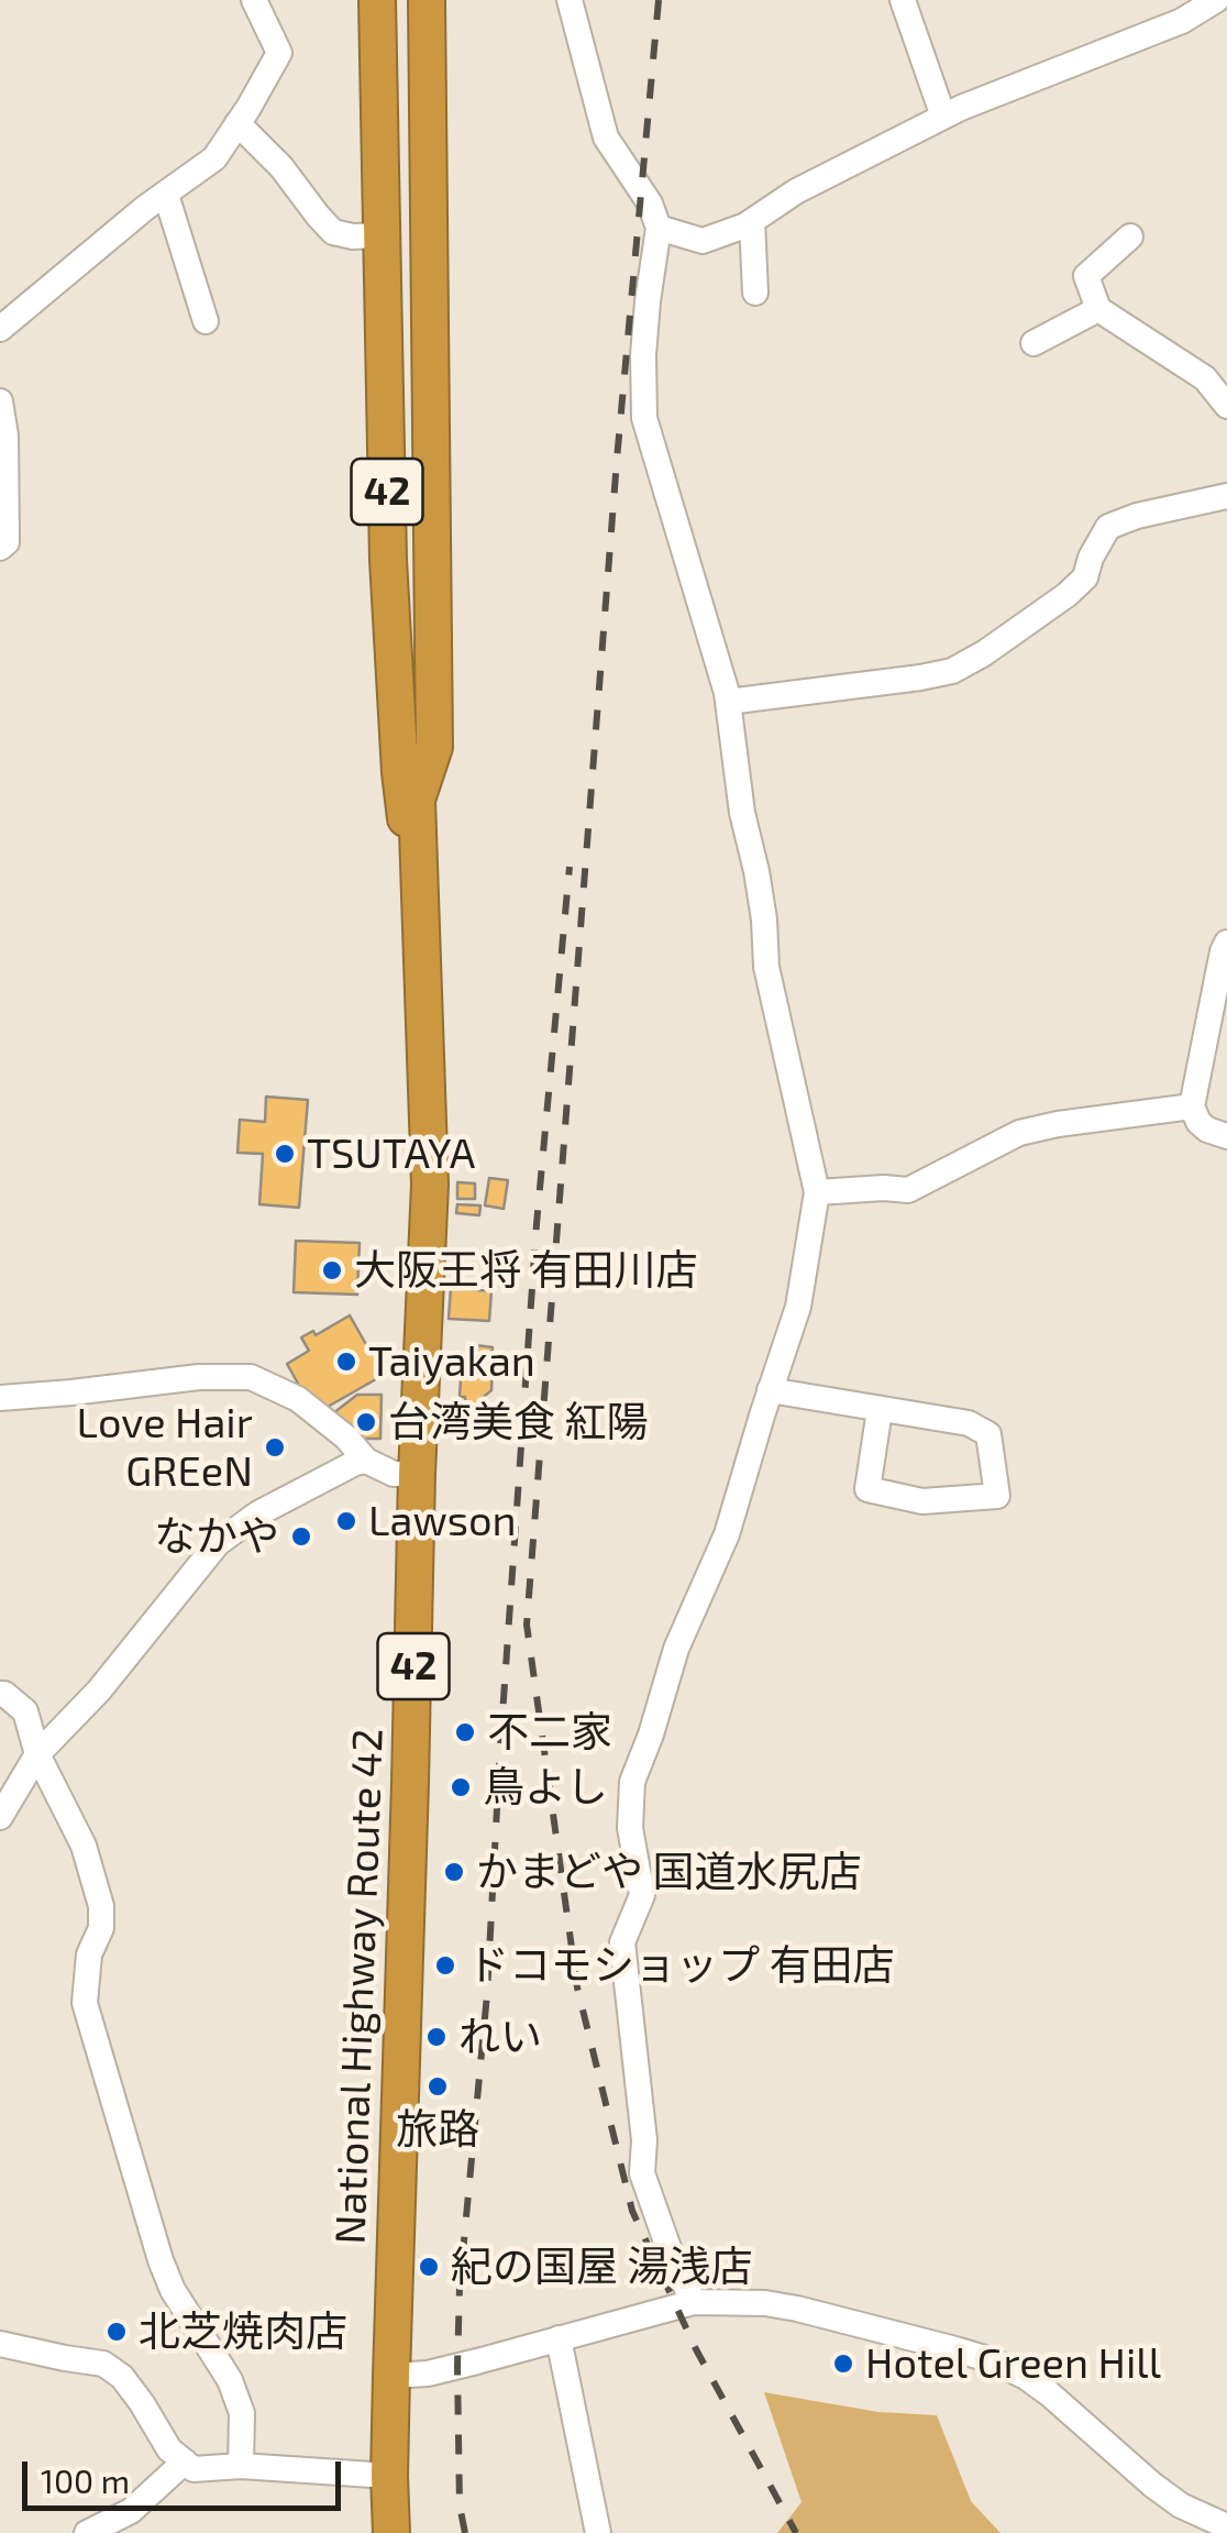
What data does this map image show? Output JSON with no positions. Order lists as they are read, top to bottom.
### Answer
{
  "streets": {
    "highway": ["42", "National Highway Route 42"]
  },
  "places": [
    "TSUTAYA",
    "大阪王将 有田川店",
    "Taiyakan",
    "台湾美食 紅陽",
    "Love Hair GREeN",
    "Lawson",
    "なかや",
    "不二家",
    "鳥よし",
    "かまどや 国道水尻店",
    "ドコモショップ 有田店",
    "れい",
    "旅路",
    "紀の国屋 湯浅店",
    "北芝焼肉店",
    "Hotel Green Hill"
  ],
  "scale_bar": "100 m"
}
